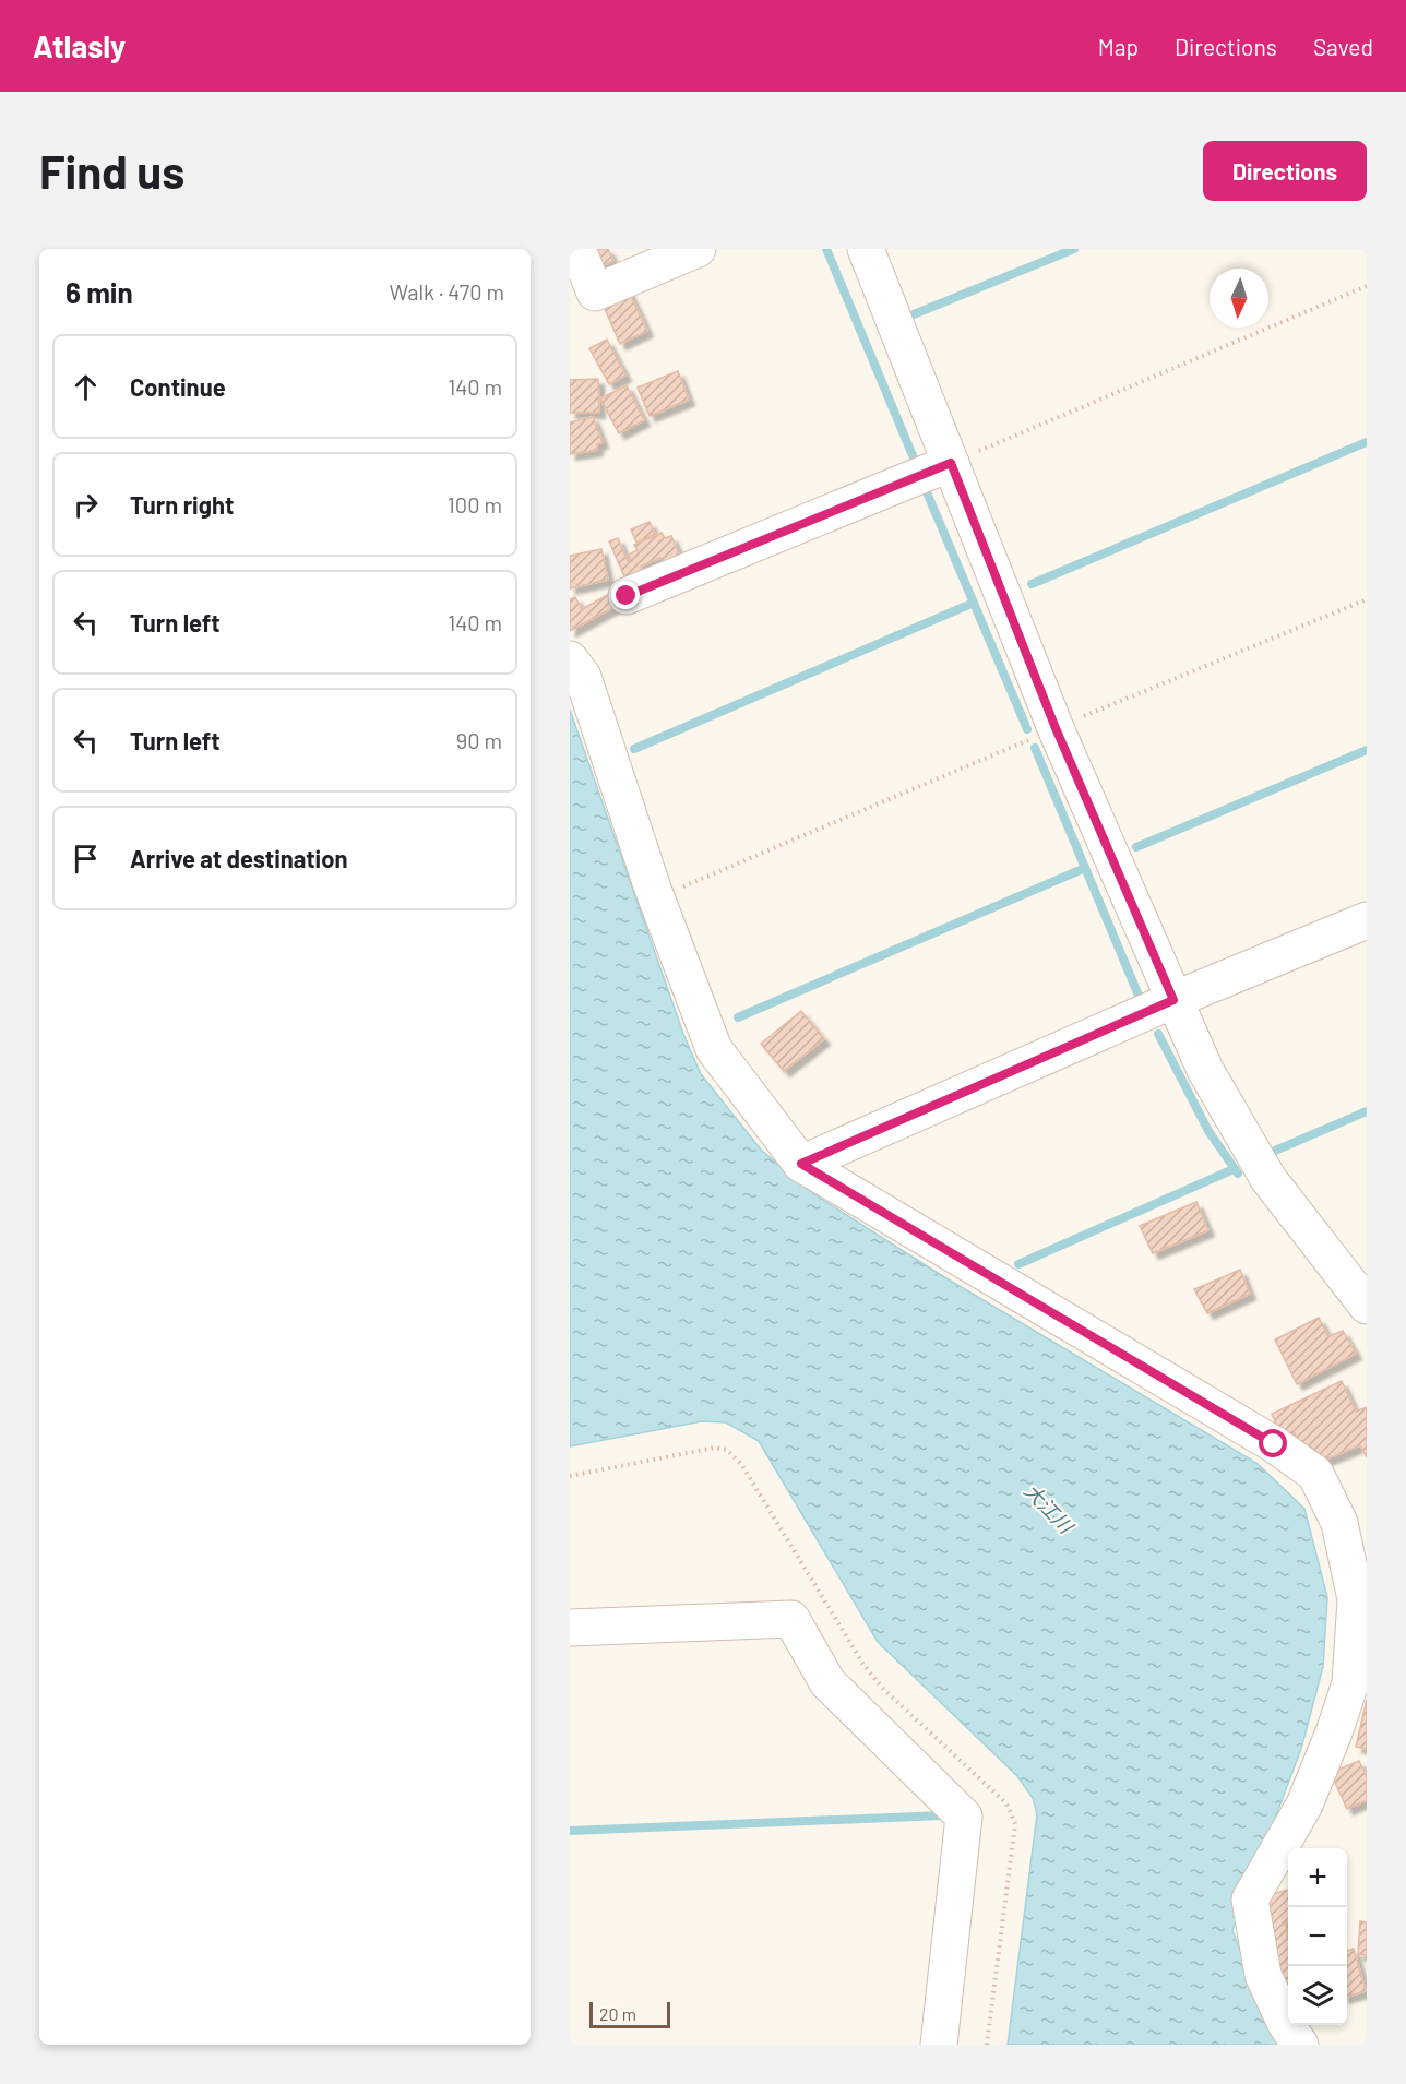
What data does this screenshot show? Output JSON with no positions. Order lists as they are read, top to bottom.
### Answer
{
  "water": ["大江川"],
  "scale_bar": "20 m",
  "north": "bottom",
  "page": {
    "header": "Atlasly",
    "nav": ["Map", "Directions", "Saved"],
    "buttons": "Directions",
    "title": "Find us",
    "heading": ["6 min", "Walk · 470 m"],
    "list": [
      ["Continue", "140 m"],
      ["Turn right", "100 m"],
      ["Turn left", "140 m"],
      ["Turn left", "90 m"],
      "Arrive at destination"
    ],
    "map_buttons": ["+", "−"],
    "scale": "20 m"
  }
}
